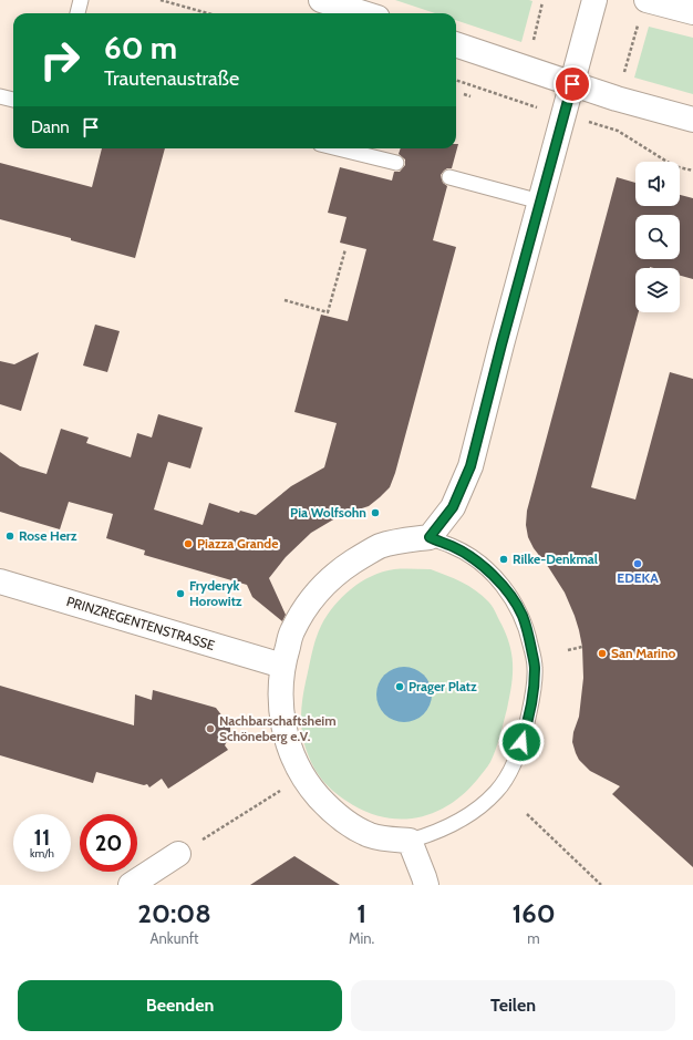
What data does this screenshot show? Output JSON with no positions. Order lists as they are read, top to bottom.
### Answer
{
  "streets": {
    "street": ["PRINZREGENTENSTRASSE"]
  },
  "places": [
    "Pia Wolfsohn",
    "Rose Herz",
    "Piazza Grande",
    "Rilke-Denkmal",
    "EDEKA",
    "Fryderyk Horowitz",
    "San Marino",
    "Prager Platz",
    "Nachbarschaftsheim Schöneberg e.V."
  ],
  "page": {
    "turn": ["60 m", "Trautenaustraße"],
    "then": "Dann",
    "speed": "11 km/h",
    "limit": "20",
    "eta": [
      "20:08",
      "Ankunft",
      "1",
      "Min.",
      "160",
      "m"
    ],
    "buttons": ["Beenden", "Teilen"]
  }
}
